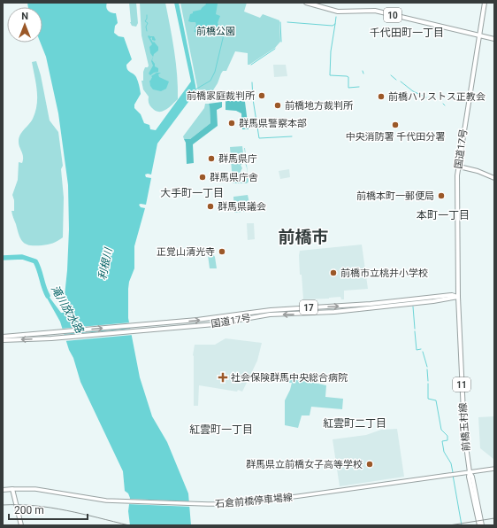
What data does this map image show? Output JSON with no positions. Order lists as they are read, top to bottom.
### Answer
{
  "streets": {
    "main road": [
      "10",
      "国道17号",
      "17",
      "11",
      "前橋玉村線",
      "石倉前橋停車場線"
    ]
  },
  "crossings": [
    ["10", "国道17号"],
    ["国道17号", "前橋玉村線"],
    ["前橋玉村線", "石倉前橋停車場線"]
  ],
  "districts": [
    "千代田町一丁目",
    "大手町一丁目",
    "本町一丁目",
    "前橋市",
    "紅雲町二丁目",
    "紅雲町一丁目"
  ],
  "water": ["利根川", "滝川放水路"],
  "parks": ["前橋公園"],
  "places": {
    "other": [
      "前橋家庭裁判所",
      "前橋ハリストス正教会",
      "前橋地方裁判所",
      "群馬県警察本部",
      "中央消防署 千代田分署",
      "群馬県庁",
      "群馬県庁舎",
      "前橋本町一郵便局",
      "群馬県議会",
      "正覚山清光寺",
      "前橋市立桃井小学校",
      "群馬県立前橋女子高等学校"
    ],
    "health": ["社会保険群馬中央総合病院"]
  },
  "scale_bar": "200 m",
  "north": "top"
}
